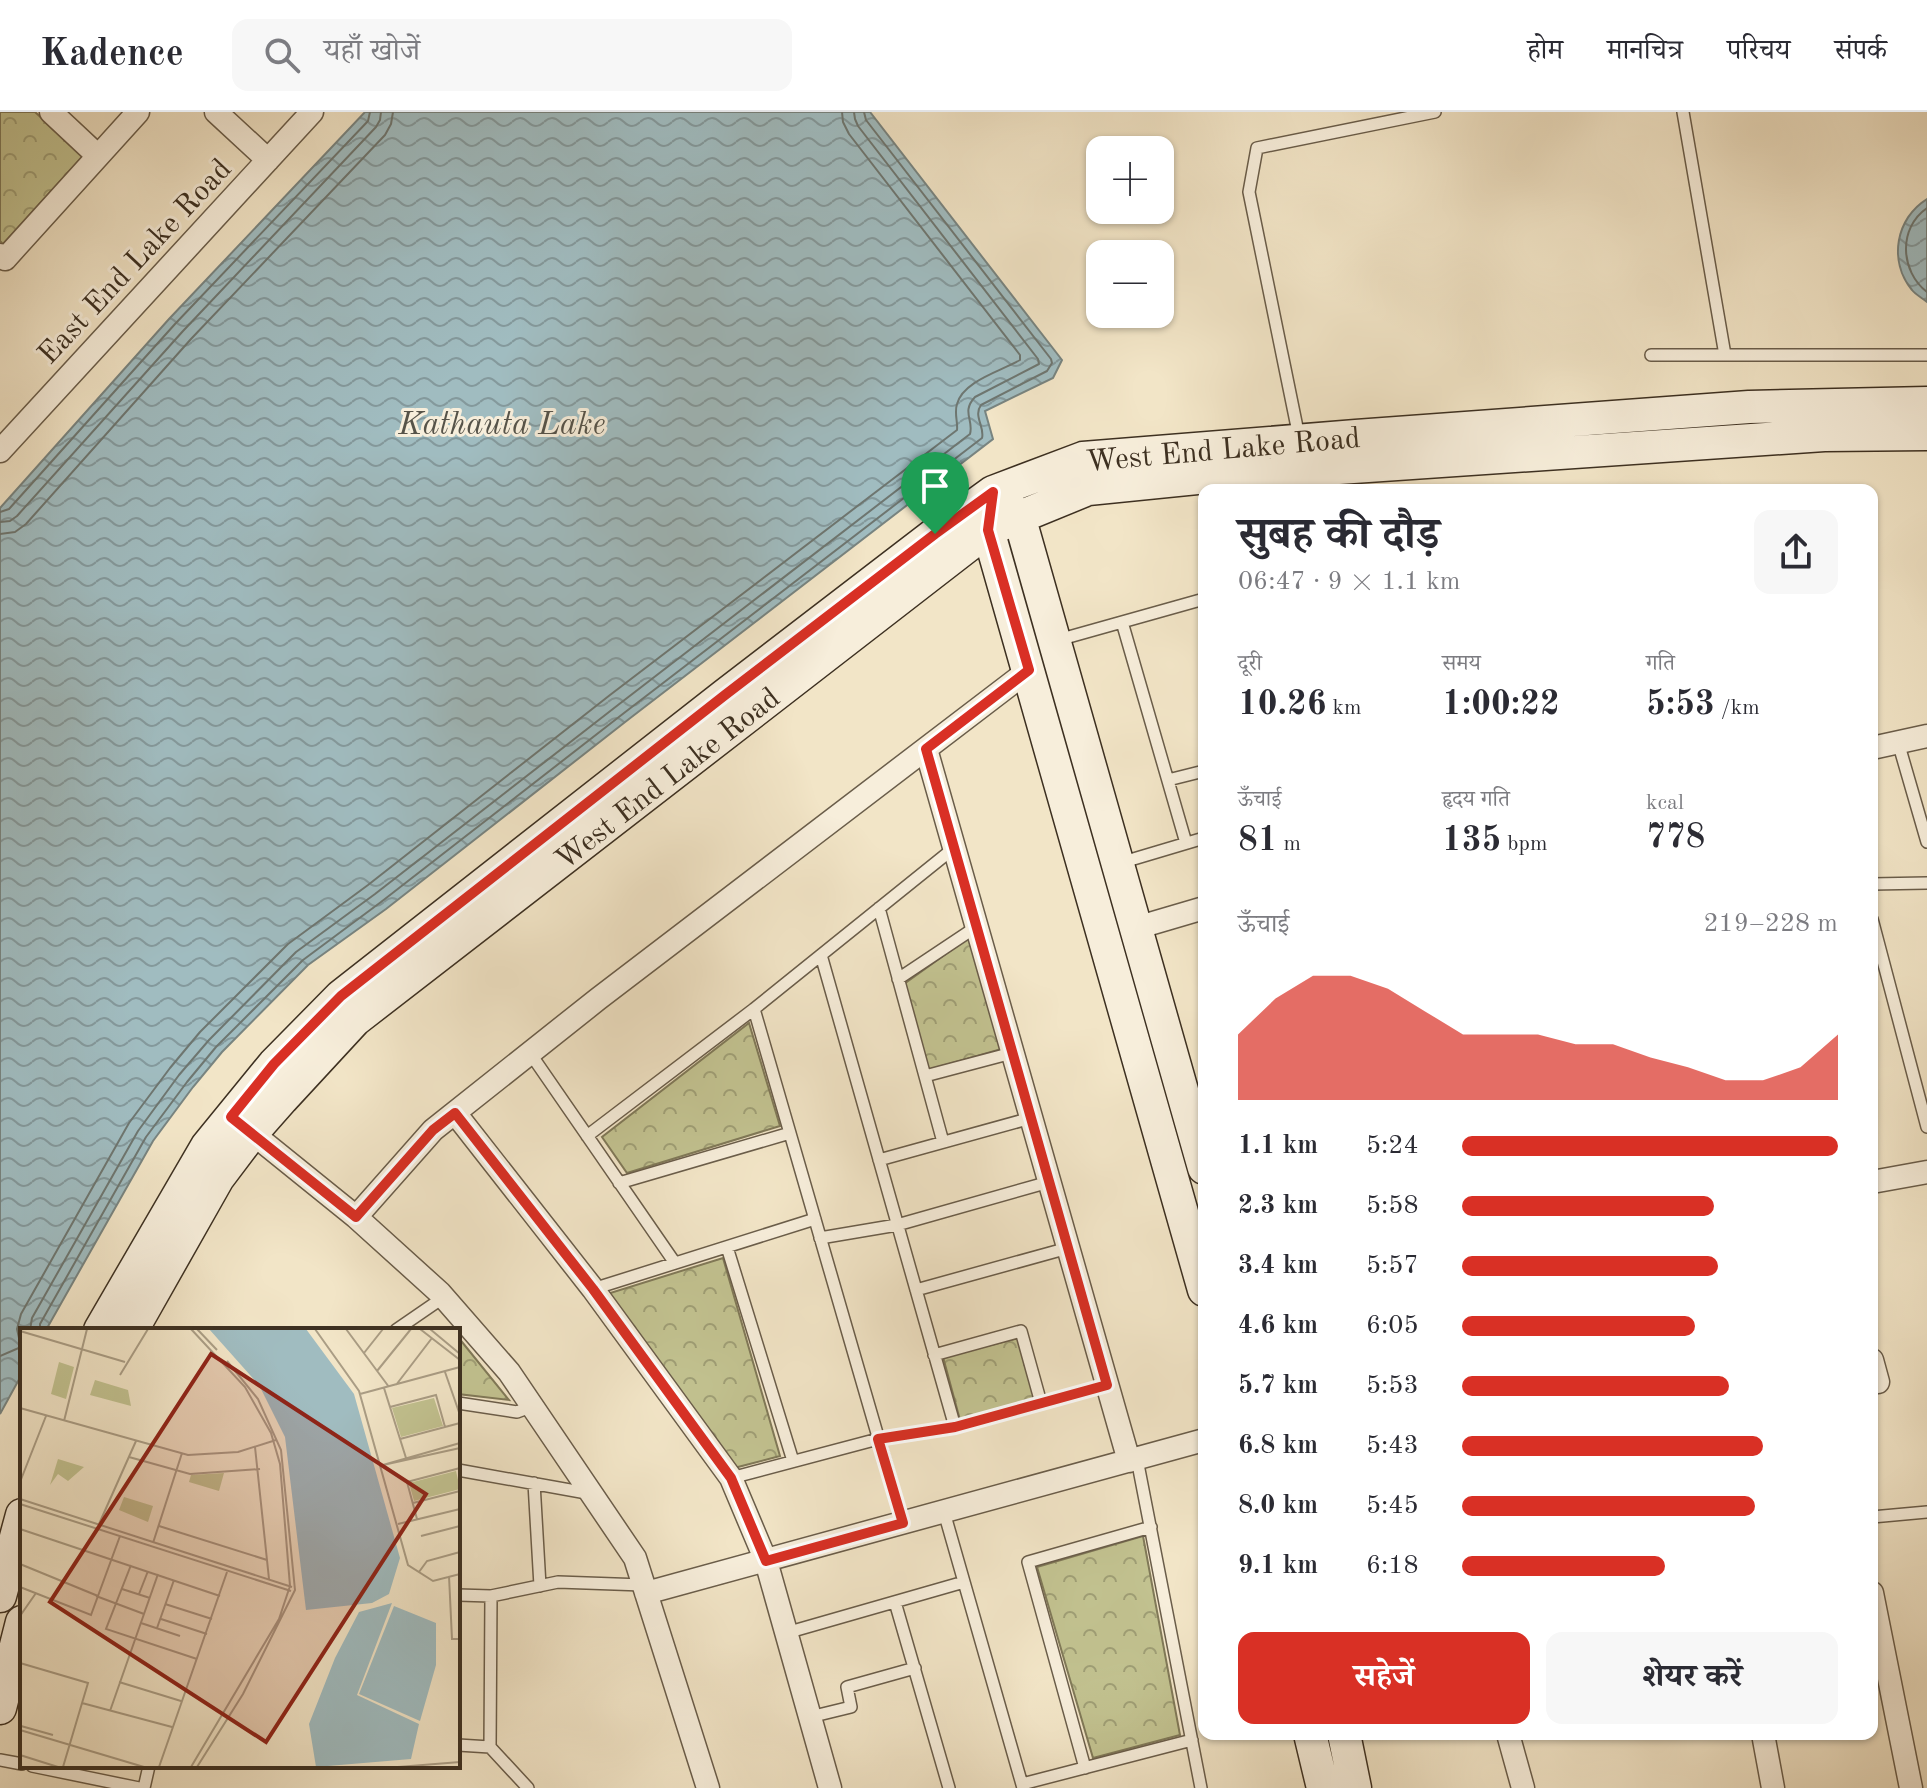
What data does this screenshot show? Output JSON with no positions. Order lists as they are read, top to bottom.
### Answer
{
  "streets": {
    "street": ["East End Lake Road", "West End Lake Road"]
  },
  "water": ["Kathauta Lake"],
  "page": {
    "header": "Kadence",
    "search": "यहाँ खोजें",
    "nav": [
      "होम",
      "मानचित्र",
      "परिचय",
      "संपर्क"
    ],
    "map_buttons": ["+", "−"],
    "heading": ["सुबह की दौड़", "06:47 · 9 × 1.1 km"],
    "stats": [
      ["दूरी", "10.26 km"],
      ["समय", "1:00:22"],
      ["गति", "5:53 /km"],
      ["ऊँचाई", "81 m"],
      ["हृदय गति", "135 bpm"],
      ["kcal", "778"]
    ],
    "chart": ["ऊँचाई", "219–228 m"],
    "list": [
      {
        "name": "1.1 km",
        "note": "5:24"
      },
      {
        "name": "2.3 km",
        "note": "5:58"
      },
      {
        "name": "3.4 km",
        "note": "5:57"
      },
      {
        "name": "4.6 km",
        "note": "6:05"
      },
      {
        "name": "5.7 km",
        "note": "5:53"
      },
      {
        "name": "6.8 km",
        "note": "5:43"
      },
      {
        "name": "8.0 km",
        "note": "5:45"
      },
      {
        "name": "9.1 km",
        "note": "6:18"
      }
    ],
    "buttons": ["सहेजें", "शेयर करें"]
  }
}
